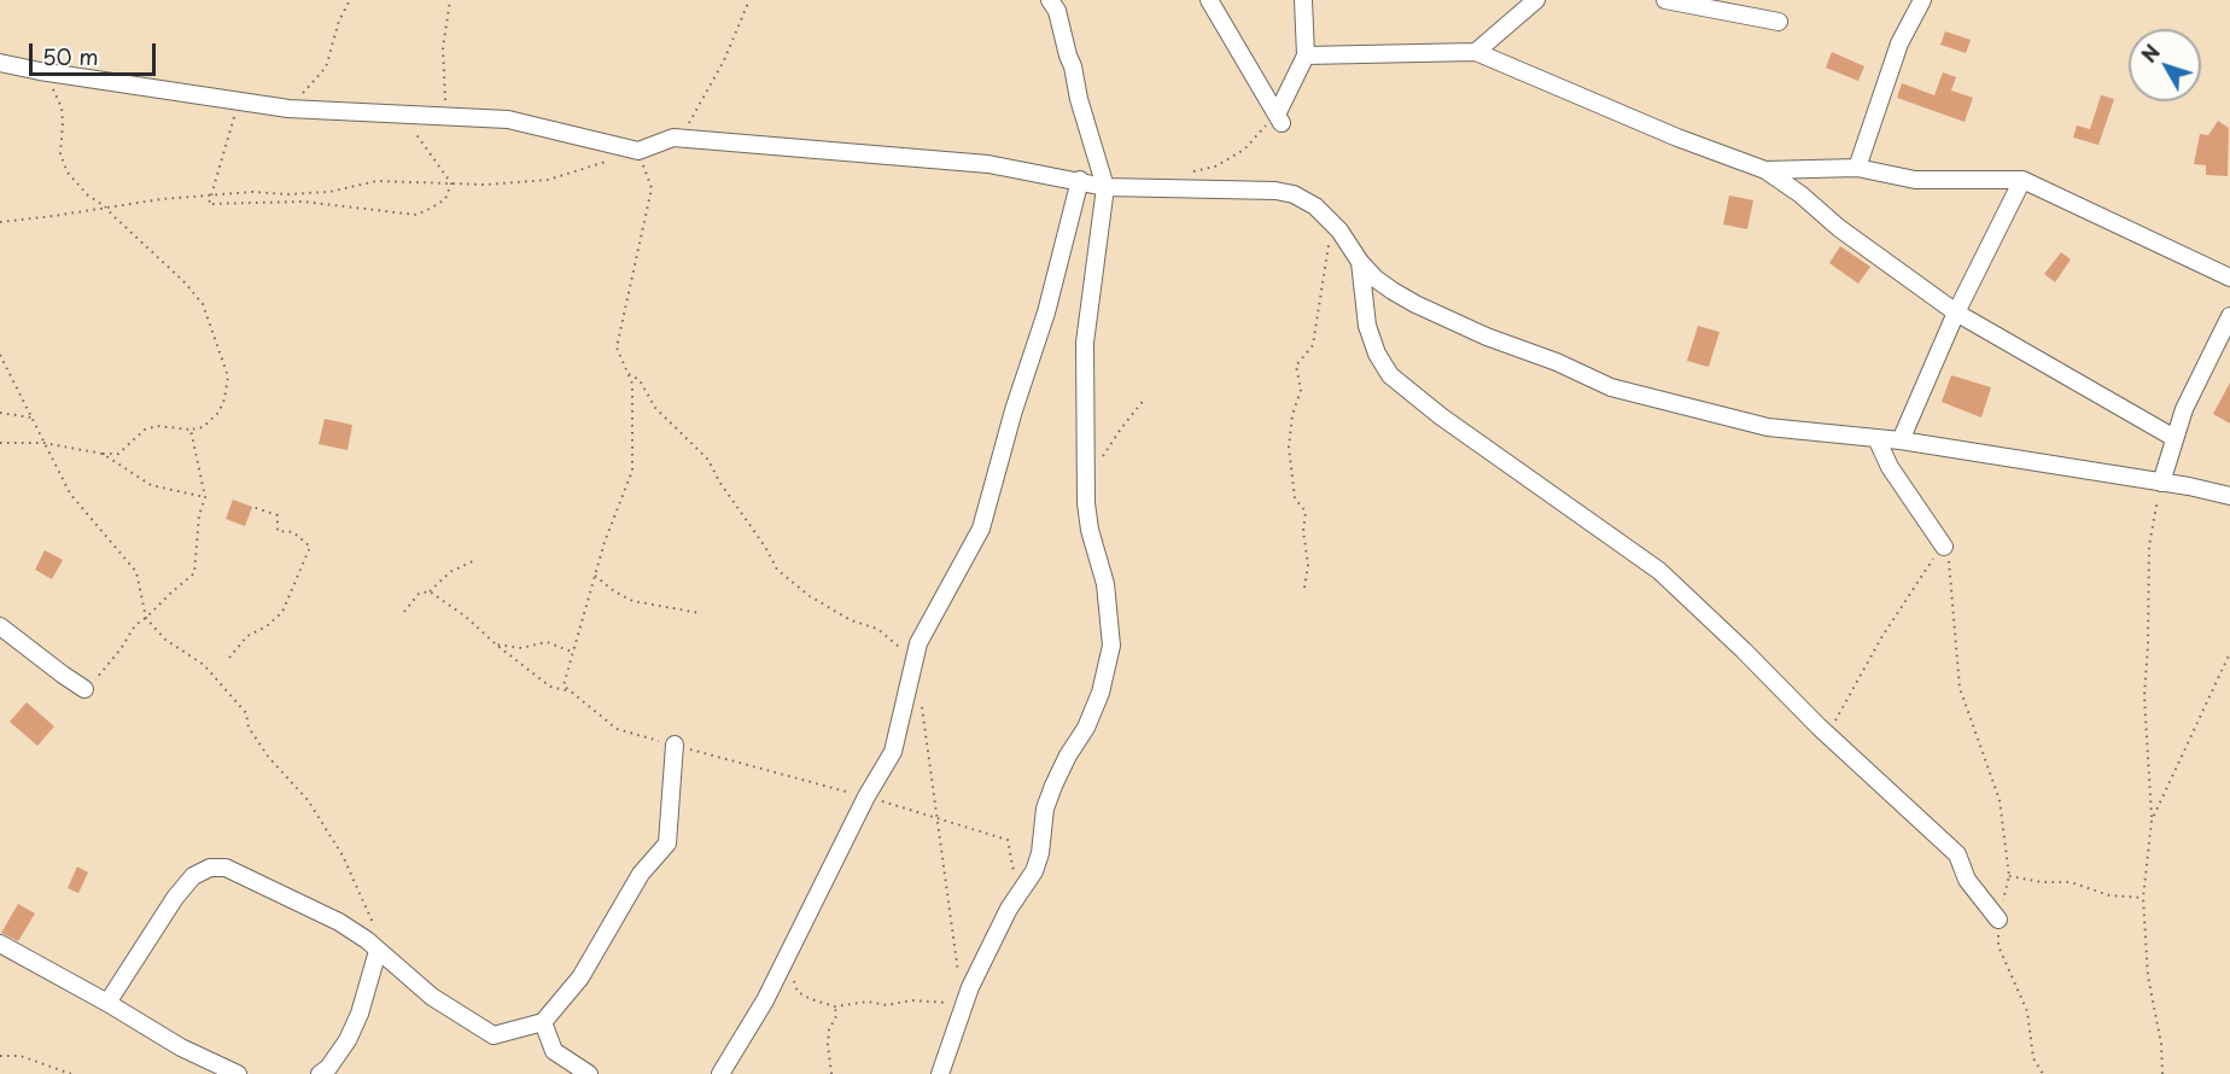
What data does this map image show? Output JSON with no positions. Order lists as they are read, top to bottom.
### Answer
{
  "scale_bar": "50 m",
  "north": "top left"
}
